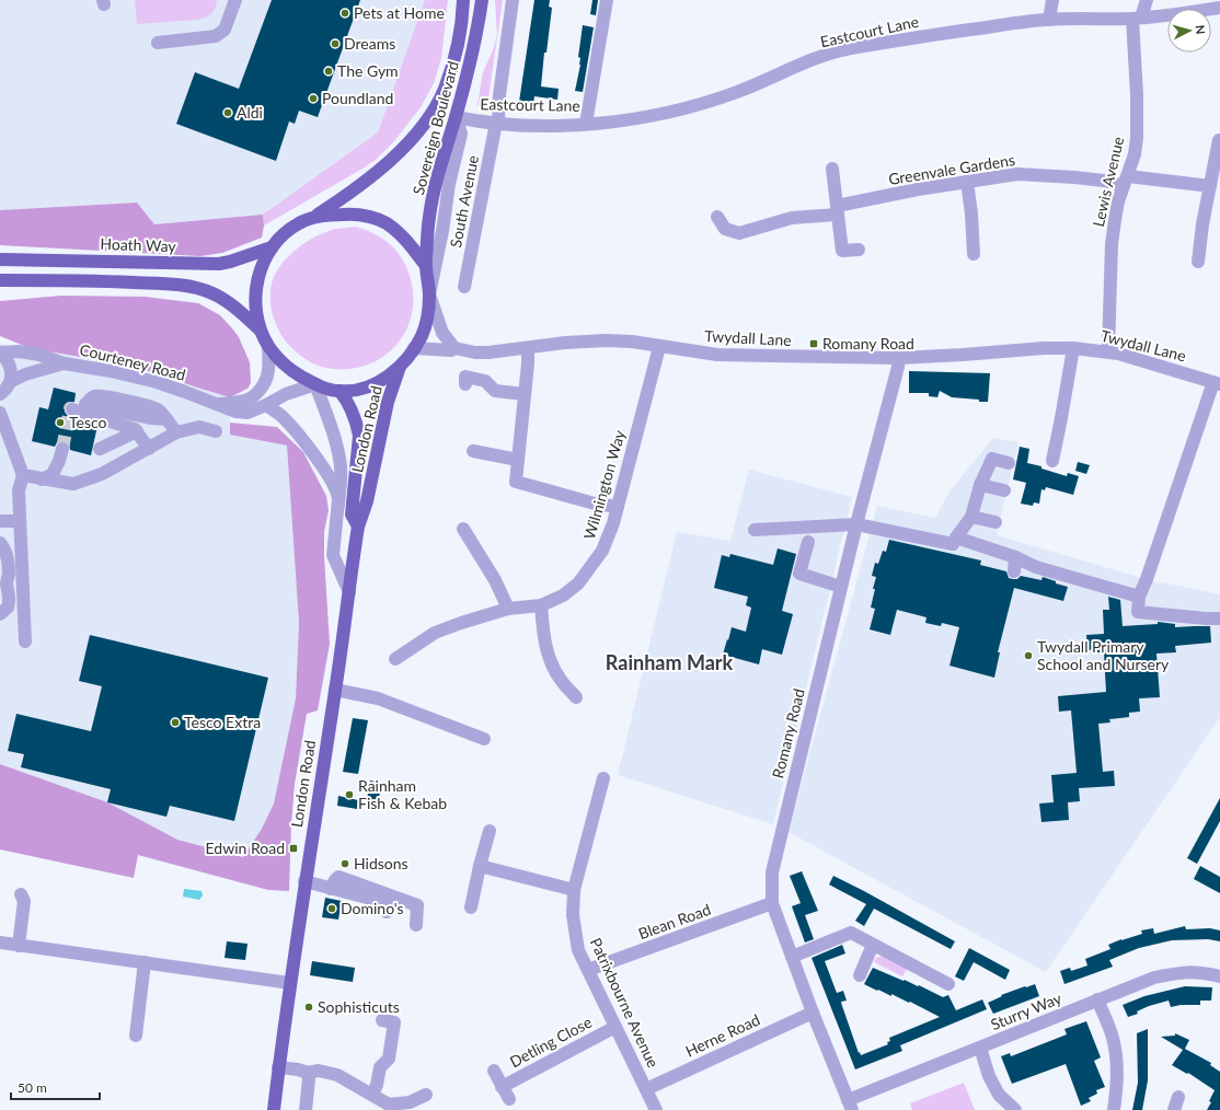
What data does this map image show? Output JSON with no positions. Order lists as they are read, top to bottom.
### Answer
{
  "streets": {
    "main road": ["Sovereign Boulevard", "Hoath Way", "London Road"],
    "street": [
      "Eastcourt Lane",
      "Greenvale Gardens",
      "Lewis Avenue",
      "South Avenue",
      "Twydall Lane",
      "Courteney Road",
      "Wilmington Way",
      "Romany Road",
      "Blean Road",
      "Patrixbourne Avenue",
      "Sturry Way",
      "Herne Road",
      "Detling Close"
    ]
  },
  "crossings": [
    ["Eastcourt Lane", "Sovereign Boulevard"],
    ["Eastcourt Lane", "Lewis Avenue"],
    ["Eastcourt Lane", "South Avenue"],
    ["Sovereign Boulevard", "Hoath Way"],
    ["Sovereign Boulevard", "Twydall Lane"],
    ["Sovereign Boulevard", "London Road"],
    ["Greenvale Gardens", "Lewis Avenue"],
    ["Lewis Avenue", "Twydall Lane"],
    ["Twydall Lane", "Wilmington Way"],
    ["Twydall Lane", "Romany Road"],
    ["Courteney Road", "London Road"],
    ["Romany Road", "Blean Road"],
    ["Romany Road", "Sturry Way"],
    ["Romany Road", "Herne Road"],
    ["Blean Road", "Patrixbourne Avenue"],
    ["Patrixbourne Avenue", "Herne Road"],
    ["Patrixbourne Avenue", "Detling Close"]
  ],
  "districts": ["Rainham Mark"],
  "places": {
    "other": [
      "Pets at Home",
      "Dreams",
      "The Gym",
      "Poundland",
      "Aldi",
      "Tesco",
      "Twydall Primary School and Nursery",
      "Tesco Extra",
      "Rainham Fish & Kebab",
      "Hidsons",
      "Domino's",
      "Sophisticuts"
    ],
    "transit": ["Romany Road", "Edwin Road"]
  },
  "scale_bar": "50 m",
  "north": "right"
}
